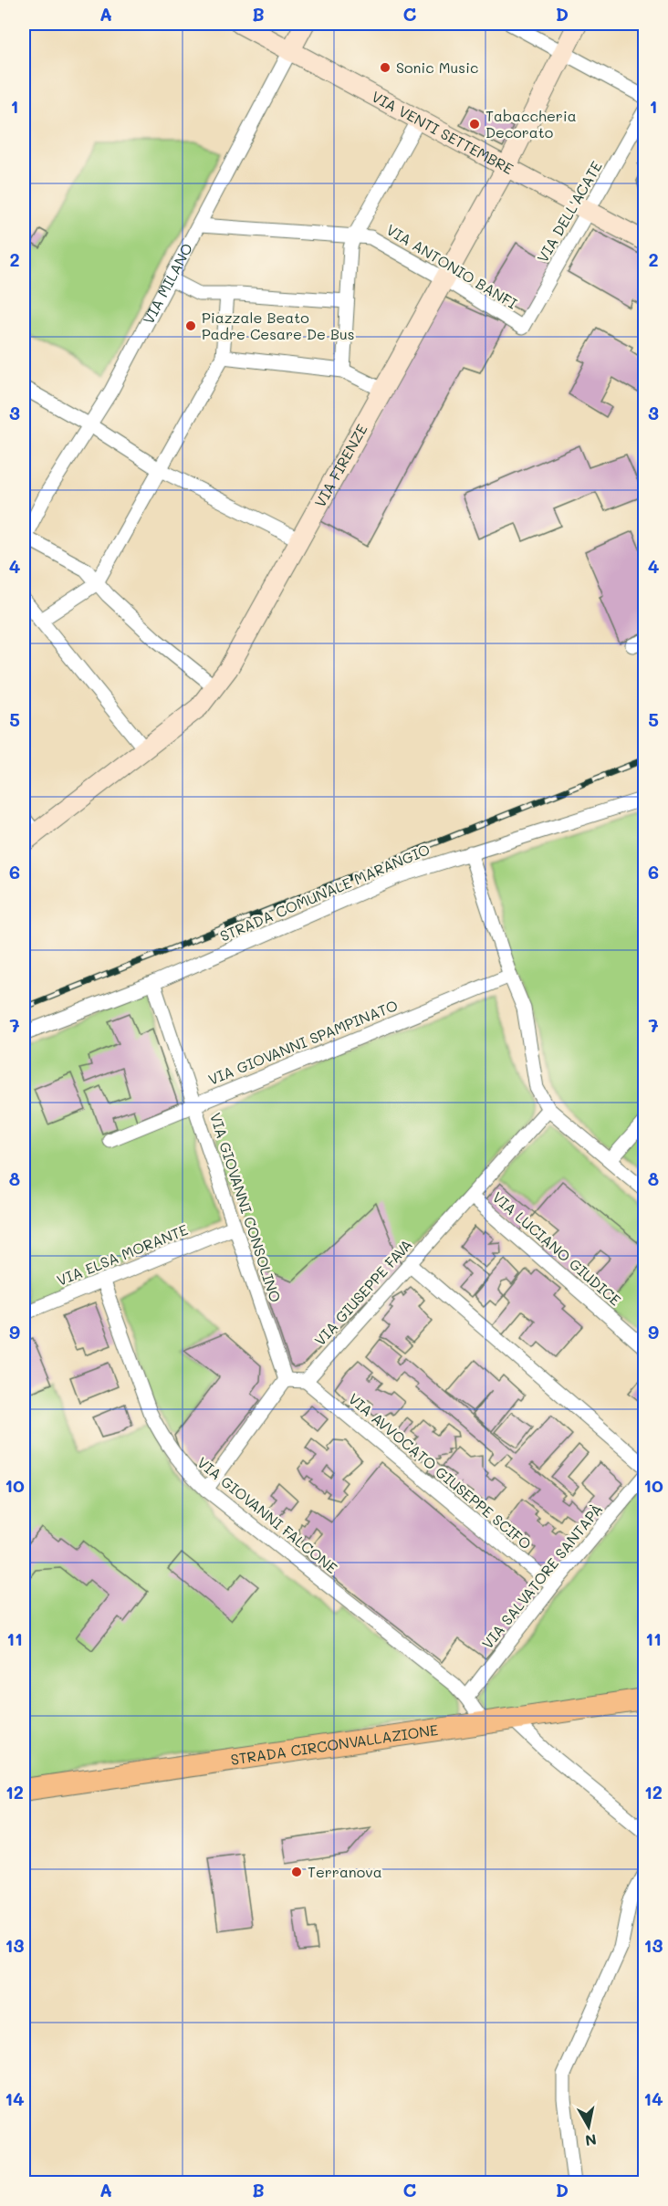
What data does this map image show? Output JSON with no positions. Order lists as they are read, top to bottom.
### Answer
{
  "streets": {
    "main road": ["STRADA CIRCONVALLAZIONE"],
    "street": [
      "VIA VENTI SETTEMBRE",
      "VIA DELL'ACATE",
      "VIA ANTONIO BANFI",
      "VIA MILANO",
      "VIA FIRENZE",
      "STRADA COMUNALE MARANGIO",
      "VIA GIOVANNI SPAMPINATO",
      "VIA GIOVANNI CONSOLINO",
      "VIA LUCIANO GIUDICE",
      "VIA ELSA MORANTE",
      "VIA GIUSEPPE FAVA",
      "VIA AVVOCATO GIUSEPPE SCIFO",
      "VIA GIOVANNI FALCONE",
      "VIA SALVATORE SANTAPÀ"
    ]
  },
  "crossings": [
    ["VIA VENTI SETTEMBRE", "VIA DELL'ACATE"],
    ["VIA VENTI SETTEMBRE", "VIA MILANO"],
    ["VIA VENTI SETTEMBRE", "VIA FIRENZE"],
    ["VIA DELL'ACATE", "VIA ANTONIO BANFI"],
    ["VIA ANTONIO BANFI", "VIA MILANO"],
    ["VIA ANTONIO BANFI", "VIA FIRENZE"],
    ["STRADA COMUNALE MARANGIO", "VIA GIOVANNI CONSOLINO"],
    ["VIA GIOVANNI SPAMPINATO", "VIA GIOVANNI CONSOLINO"],
    ["VIA GIOVANNI CONSOLINO", "VIA ELSA MORANTE"],
    ["VIA LUCIANO GIUDICE", "VIA GIUSEPPE FAVA"],
    ["VIA ELSA MORANTE", "VIA GIOVANNI FALCONE"],
    ["VIA GIUSEPPE FAVA", "VIA AVVOCATO GIUSEPPE SCIFO"],
    ["VIA AVVOCATO GIUSEPPE SCIFO", "VIA SALVATORE SANTAPÀ"],
    ["VIA GIOVANNI FALCONE", "VIA SALVATORE SANTAPÀ"],
    ["VIA GIOVANNI FALCONE", "STRADA CIRCONVALLAZIONE"]
  ],
  "places": [
    "Sonic Music",
    "Tabaccheria Decorato",
    "Piazzale Beato Padre Cesare De Bus",
    "Terranova"
  ],
  "north": "bottom",
  "grid": {
    "columns": [
      "A",
      "B",
      "C",
      "D"
    ],
    "rows": [
      "1",
      "2",
      "3",
      "4",
      "5",
      "6",
      "7",
      "8",
      "9",
      "10",
      "11",
      "12",
      "13",
      "14"
    ]
  }
}
